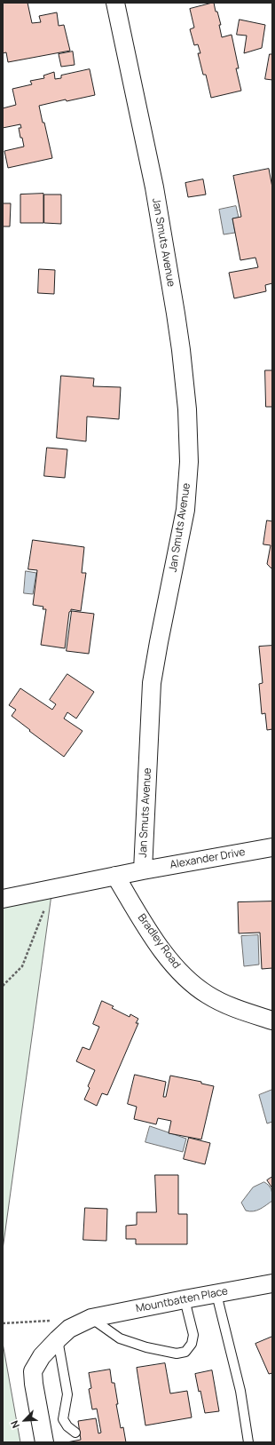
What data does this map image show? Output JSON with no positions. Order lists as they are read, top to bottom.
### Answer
{
  "streets": {
    "street": [
      "Jan Smuts Avenue",
      "Alexander Drive",
      "Bradley Road",
      "Mountbatten Place"
    ]
  },
  "crossings": [
    ["Jan Smuts Avenue", "Alexander Drive"],
    ["Jan Smuts Avenue", "Bradley Road"]
  ],
  "north": "bottom left"
}
